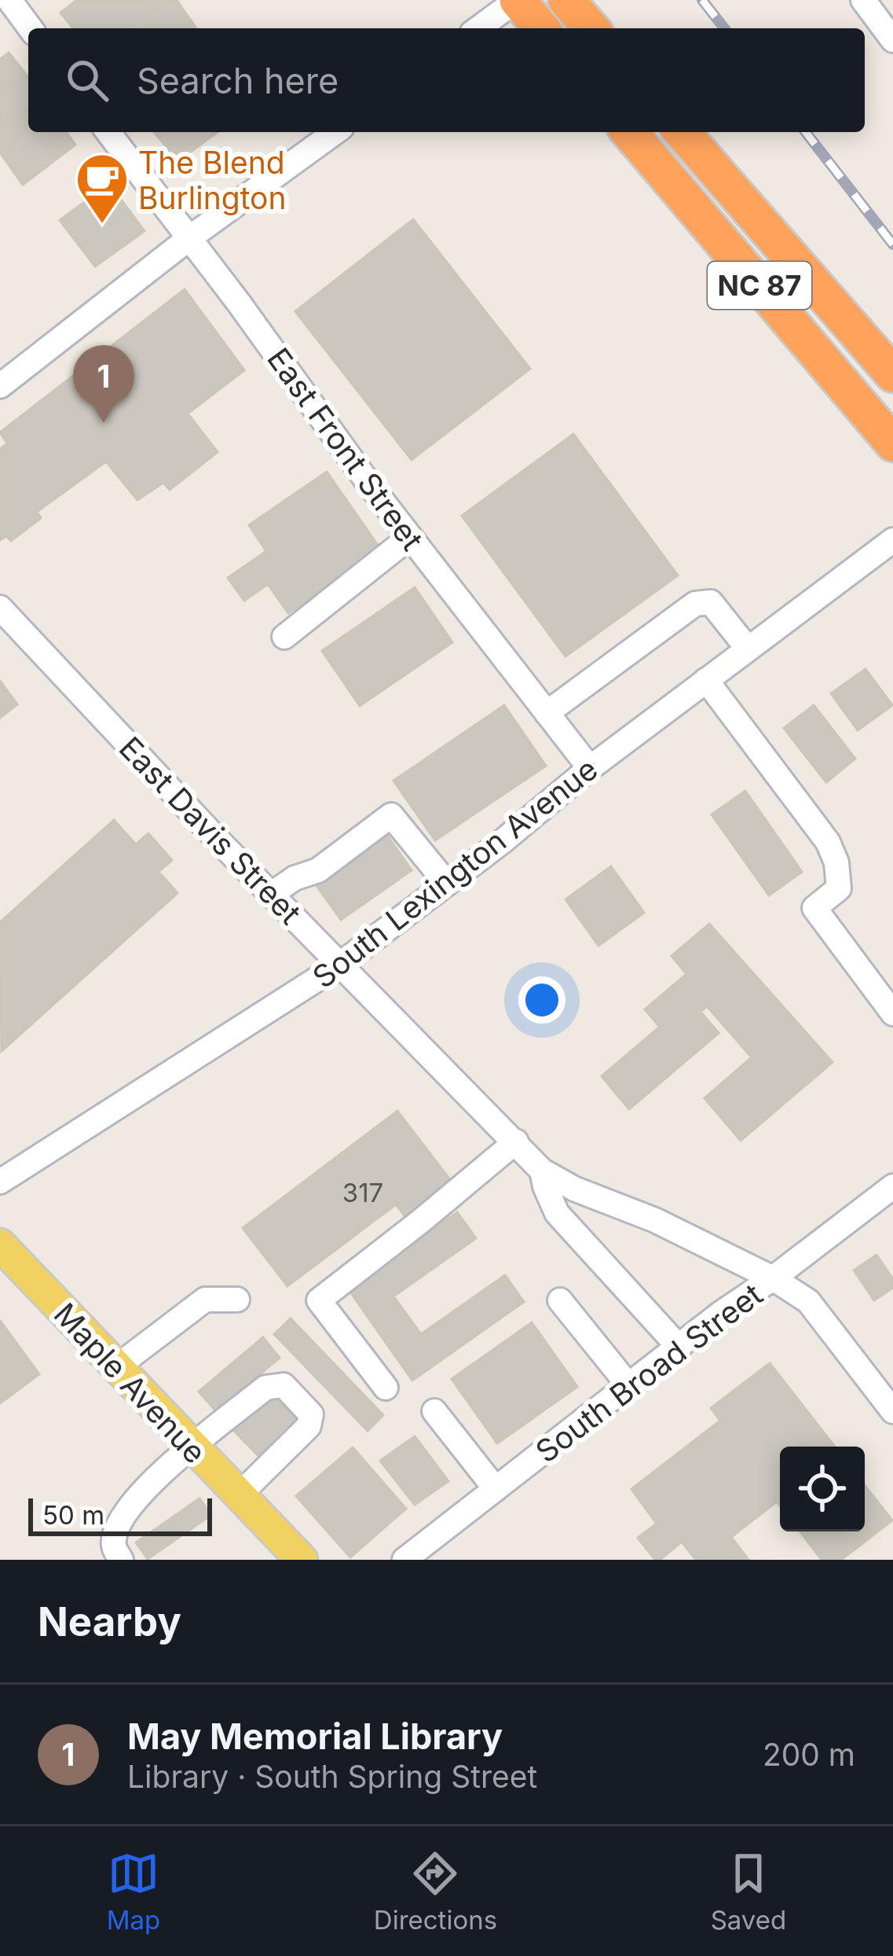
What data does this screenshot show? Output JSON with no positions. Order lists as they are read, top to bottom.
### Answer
{
  "streets": {
    "highway": ["NC 87"],
    "main road": ["Maple Avenue"],
    "street": [
      "East Front Street",
      "East Davis Street",
      "South Lexington Avenue",
      "South Broad Street"
    ]
  },
  "crossings": [
    ["East Front Street", "South Lexington Avenue"],
    ["East Davis Street", "South Lexington Avenue"],
    ["East Davis Street", "South Broad Street"]
  ],
  "places": {
    "cafe": ["The Blend Burlington"]
  },
  "house_numbers": ["317"],
  "scale_bar": "50 m",
  "page": {
    "search": "Search here",
    "pins": "1",
    "scale": "50 m",
    "heading": "Nearby",
    "list": [
      {
        "mark": "1",
        "name": "May Memorial Library",
        "note": "Library · South Spring Street",
        "value": "200 m"
      }
    ],
    "nav": ["Map", "Directions", "Saved"]
  }
}
